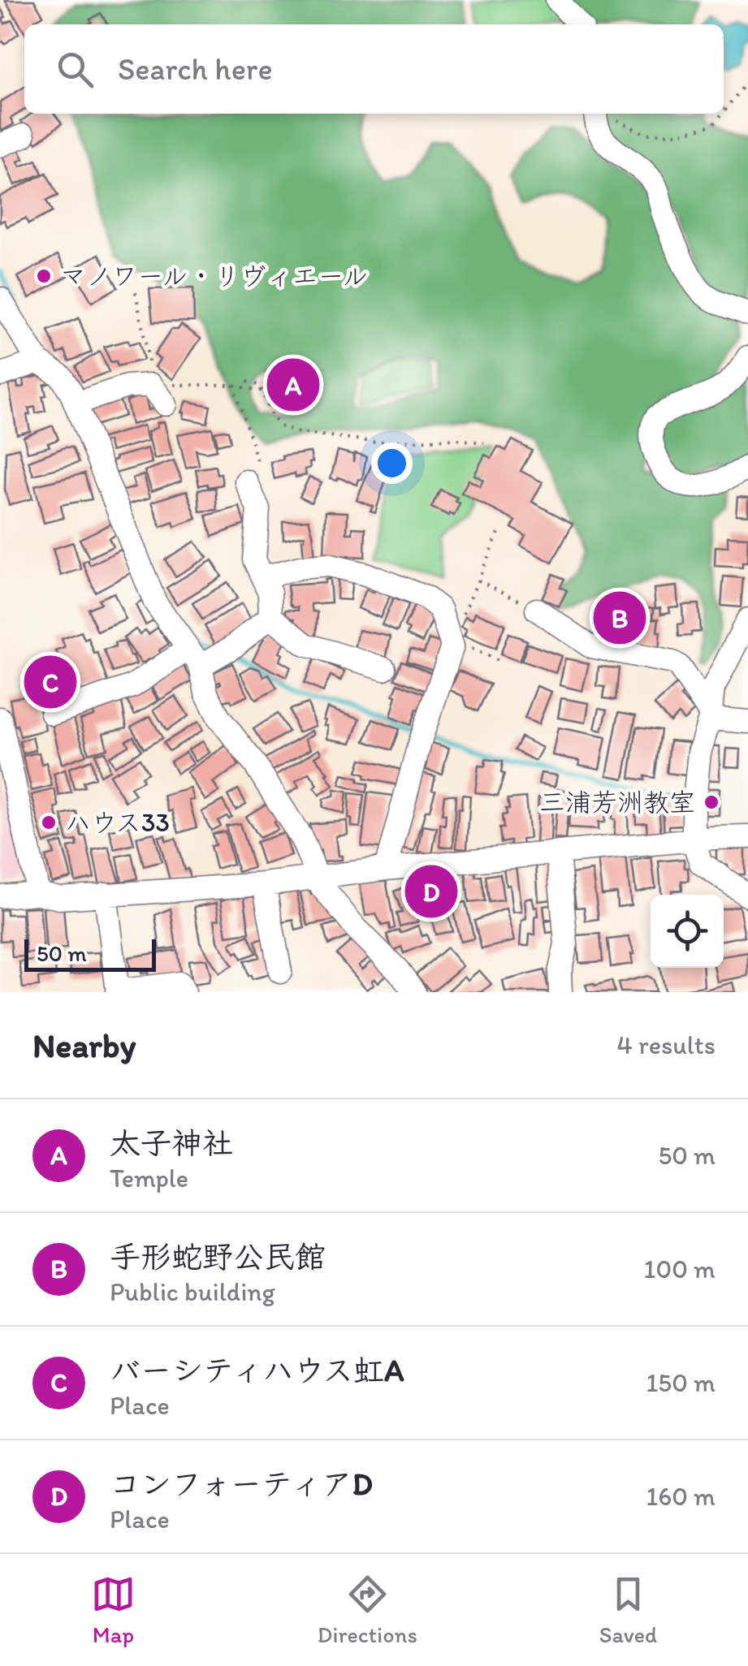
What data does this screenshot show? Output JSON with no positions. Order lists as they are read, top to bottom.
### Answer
{
  "places": ["マノワール・リヴィエール", "三浦芳洲教室", "ハウス33"],
  "scale_bar": "50 m",
  "page": {
    "search": "Search here",
    "pins": [
      "A",
      "B",
      "C",
      "D"
    ],
    "scale": "50 m",
    "heading": ["Nearby", "4 results"],
    "list": [
      {
        "mark": "A",
        "name": "太子神社",
        "note": "Temple",
        "value": "50 m"
      },
      {
        "mark": "B",
        "name": "手形蛇野公民館",
        "note": "Public building",
        "value": "100 m"
      },
      {
        "mark": "C",
        "name": "バーシティハウス虹A",
        "note": "Place",
        "value": "150 m"
      },
      {
        "mark": "D",
        "name": "コンフォーティアD",
        "note": "Place",
        "value": "160 m"
      }
    ],
    "nav": ["Map", "Directions", "Saved"]
  }
}
